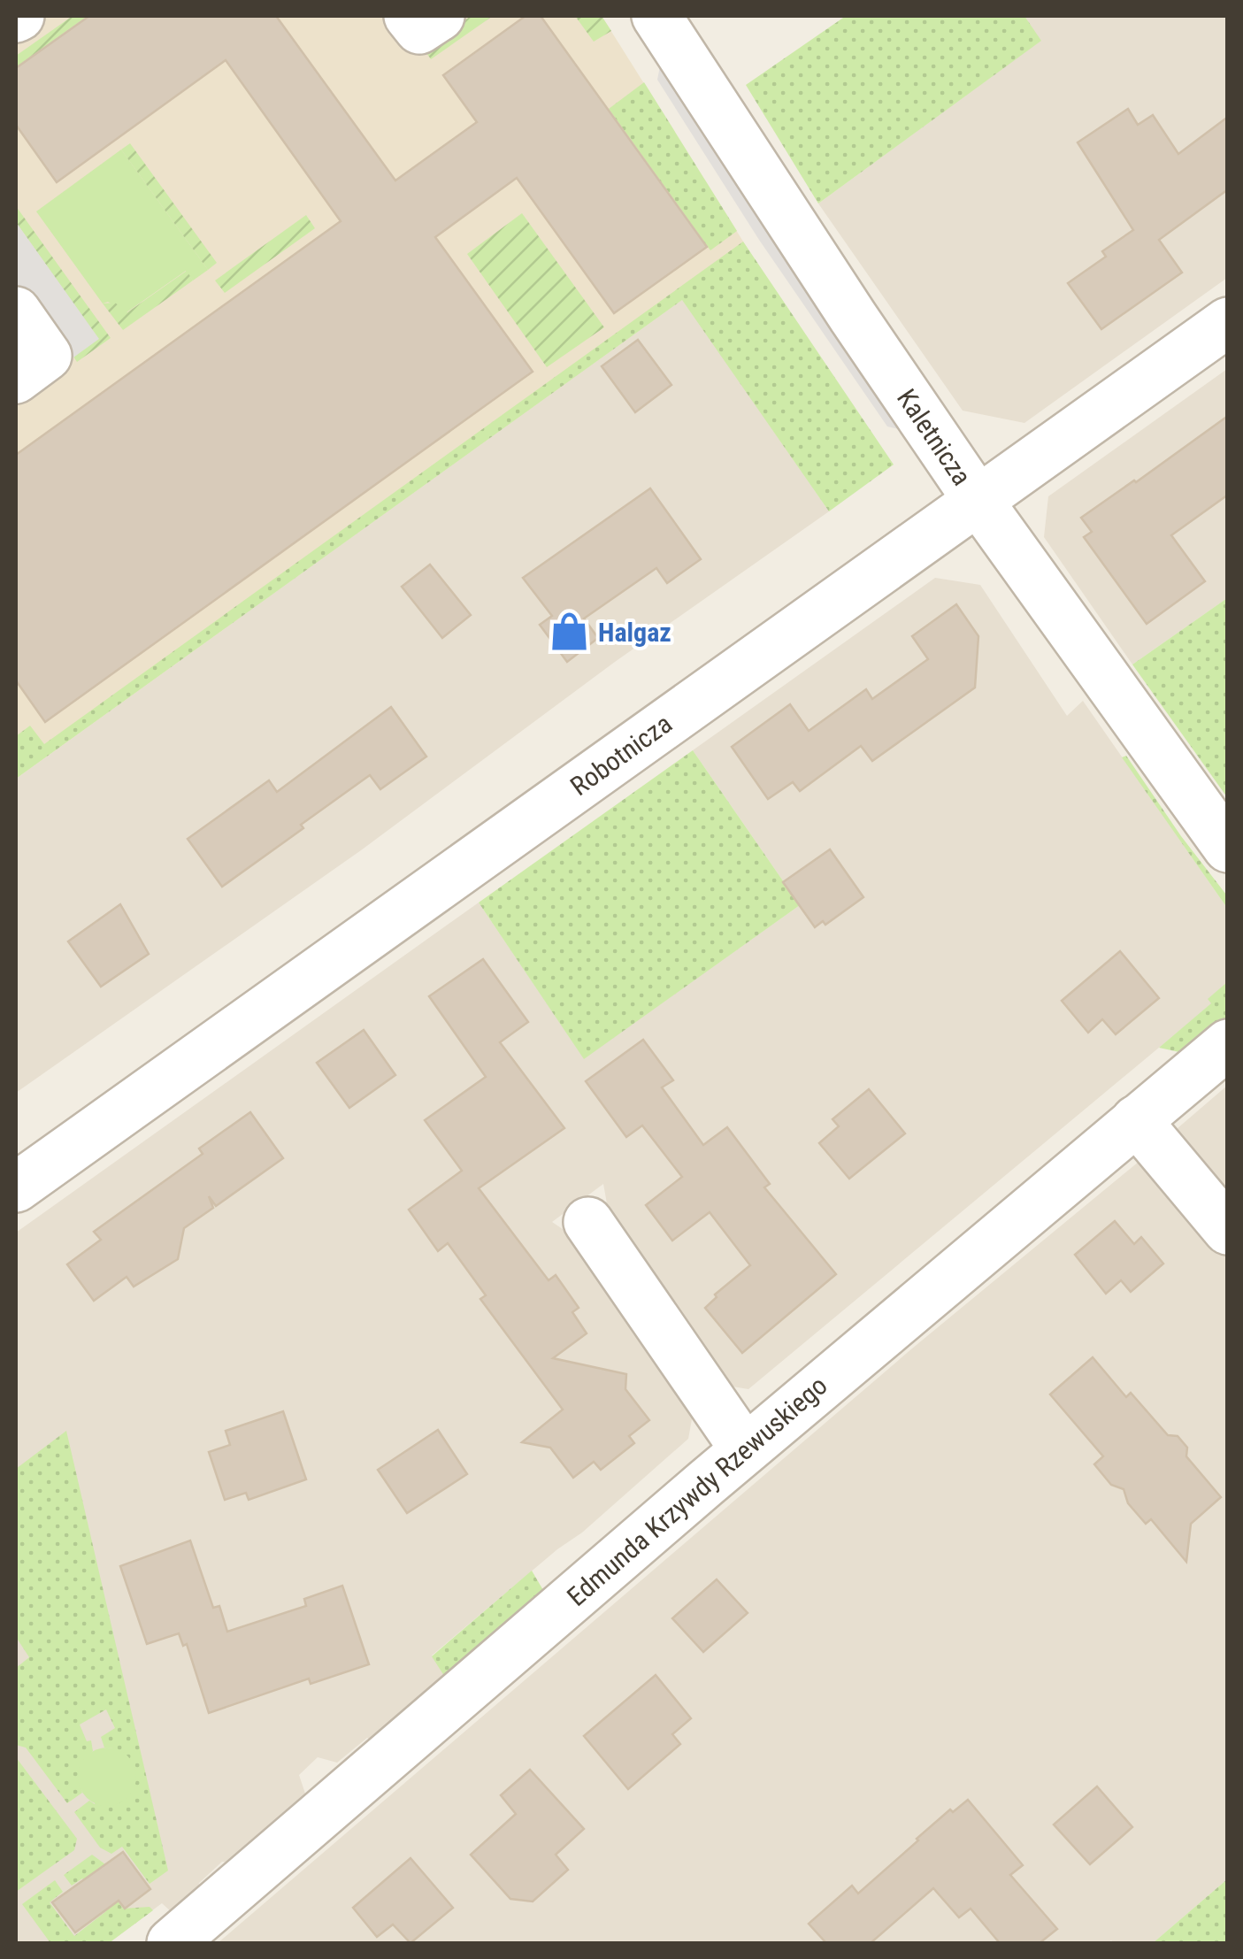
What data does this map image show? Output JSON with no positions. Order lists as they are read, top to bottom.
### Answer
{
  "streets": {
    "street": ["Kaletnicza", "Robotnicza", "Edmunda Krzywdy Rzewuskiego"]
  },
  "crossings": [
    ["Kaletnicza", "Robotnicza"]
  ],
  "places": {
    "shop": ["Halgaz"]
  }
}
